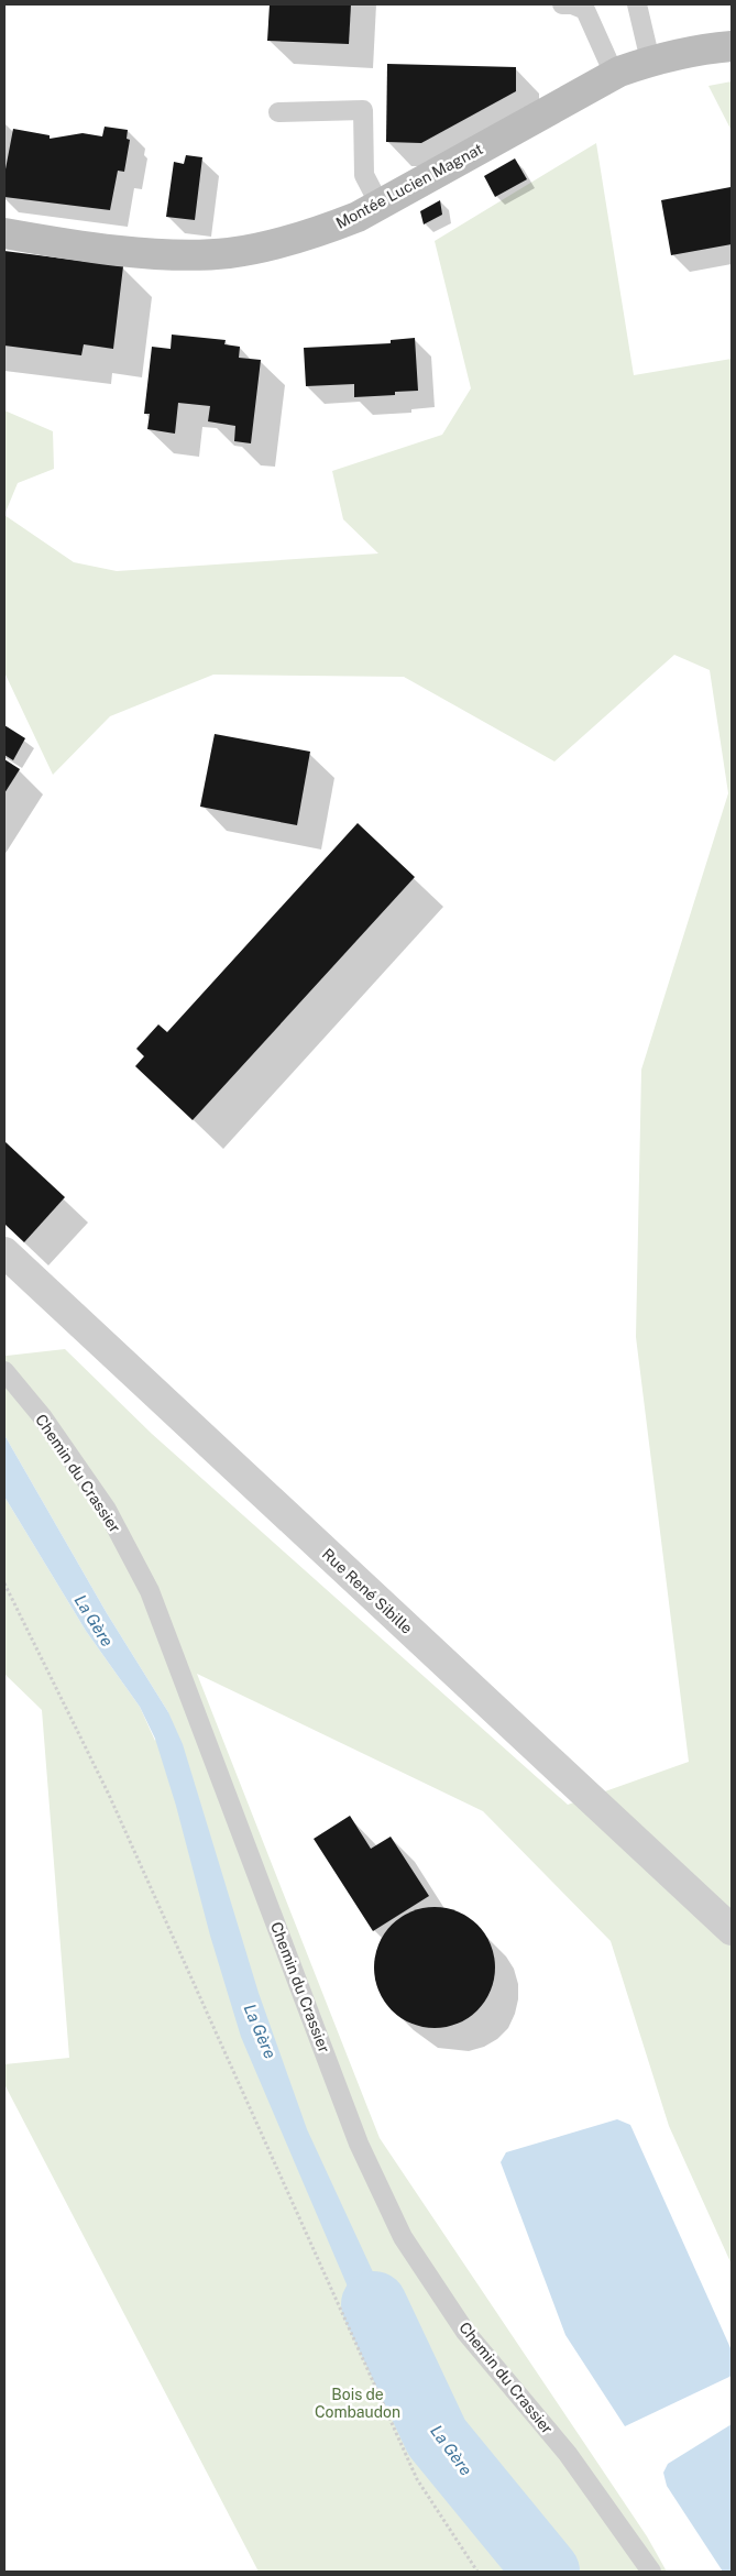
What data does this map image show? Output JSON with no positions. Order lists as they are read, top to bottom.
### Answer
{
  "streets": {
    "main road": ["Montée Lucien Magnat"],
    "street": ["Rue René Sibille"],
    "lane": ["Chemin du Crassier"]
  },
  "water": ["La Gère"],
  "parks": ["Bois de Combaudon"]
}
